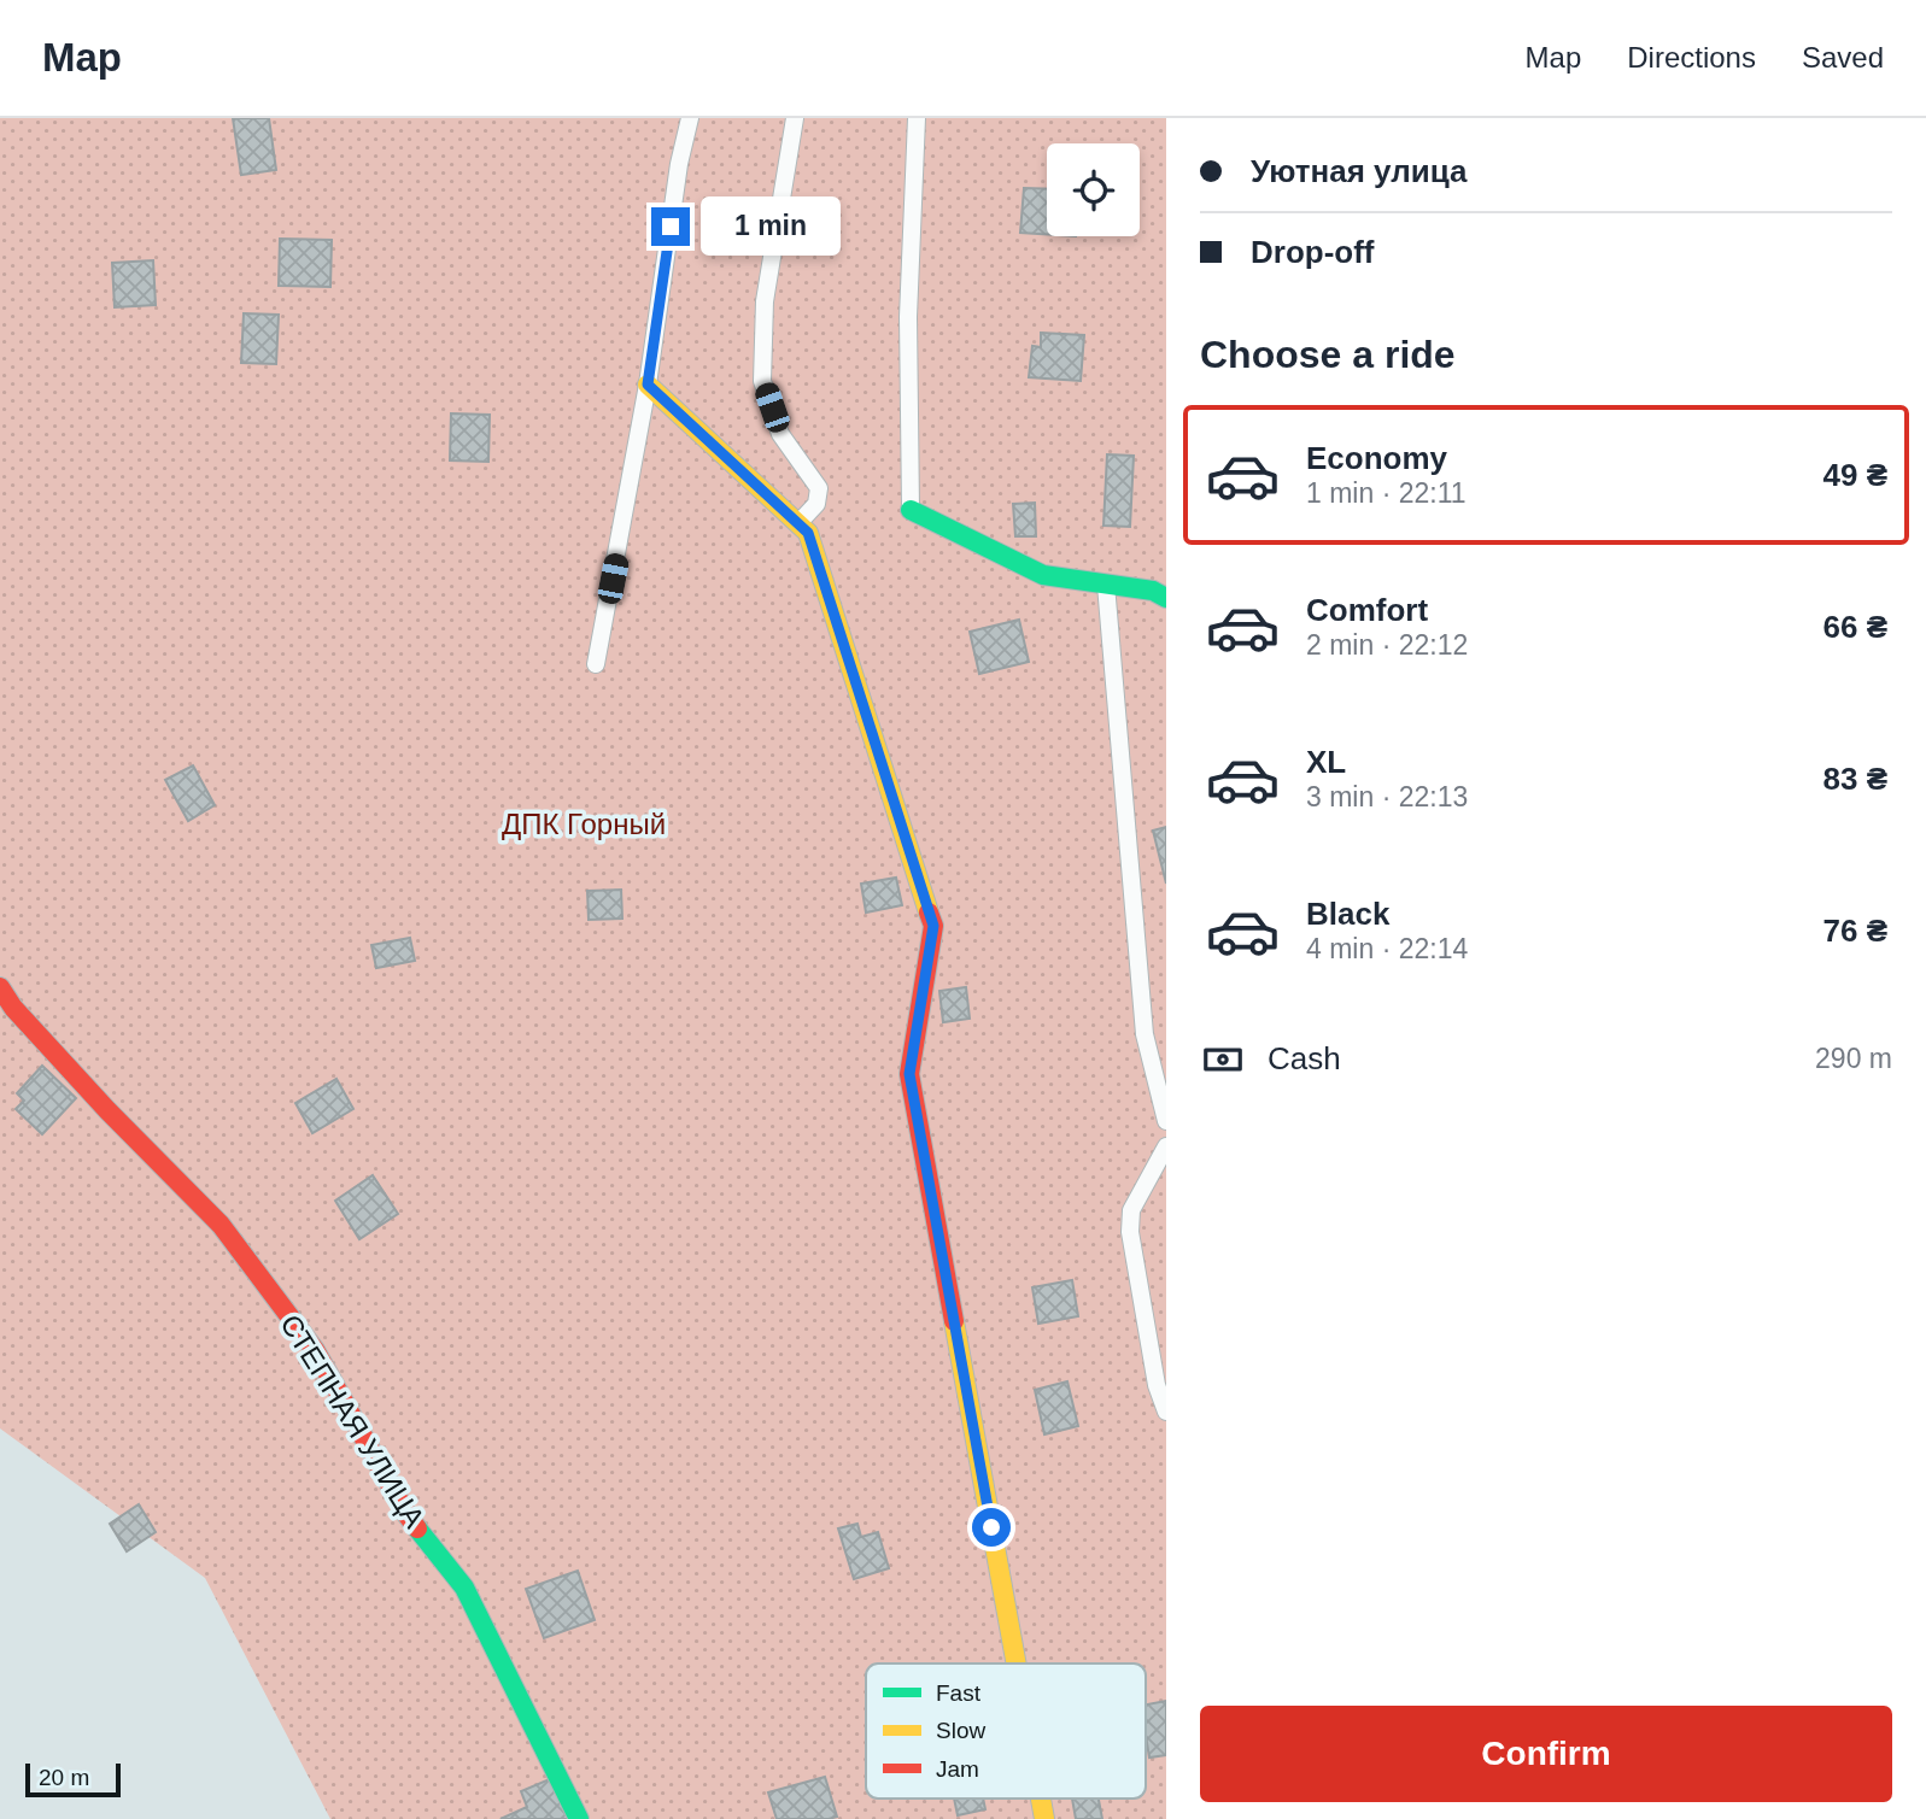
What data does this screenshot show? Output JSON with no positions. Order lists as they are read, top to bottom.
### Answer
{
  "streets": {
    "street": ["СТЕПНАЯ УЛИЦА"]
  },
  "parks": ["ДПК Горный"],
  "legend": ["Fast", "Slow", "Jam"],
  "scale_bar": "20 m",
  "page": {
    "header": "Map",
    "nav": ["Map", "Directions", "Saved"],
    "banner": ["Уютная улица", "Drop-off"],
    "bubble": "1 min",
    "heading": "Choose a ride",
    "list": [
      {
        "name": "Economy",
        "note": "1 min · 22:11",
        "value": "49 ₴"
      },
      {
        "name": "Comfort",
        "note": "2 min · 22:12",
        "value": "66 ₴"
      },
      {
        "name": "XL",
        "note": "3 min · 22:13",
        "value": "83 ₴"
      },
      {
        "name": "Black",
        "note": "4 min · 22:14",
        "value": "76 ₴"
      }
    ],
    "pay": ["Cash", "290 m"],
    "buttons": "Confirm",
    "scale": "20 m"
  }
}
